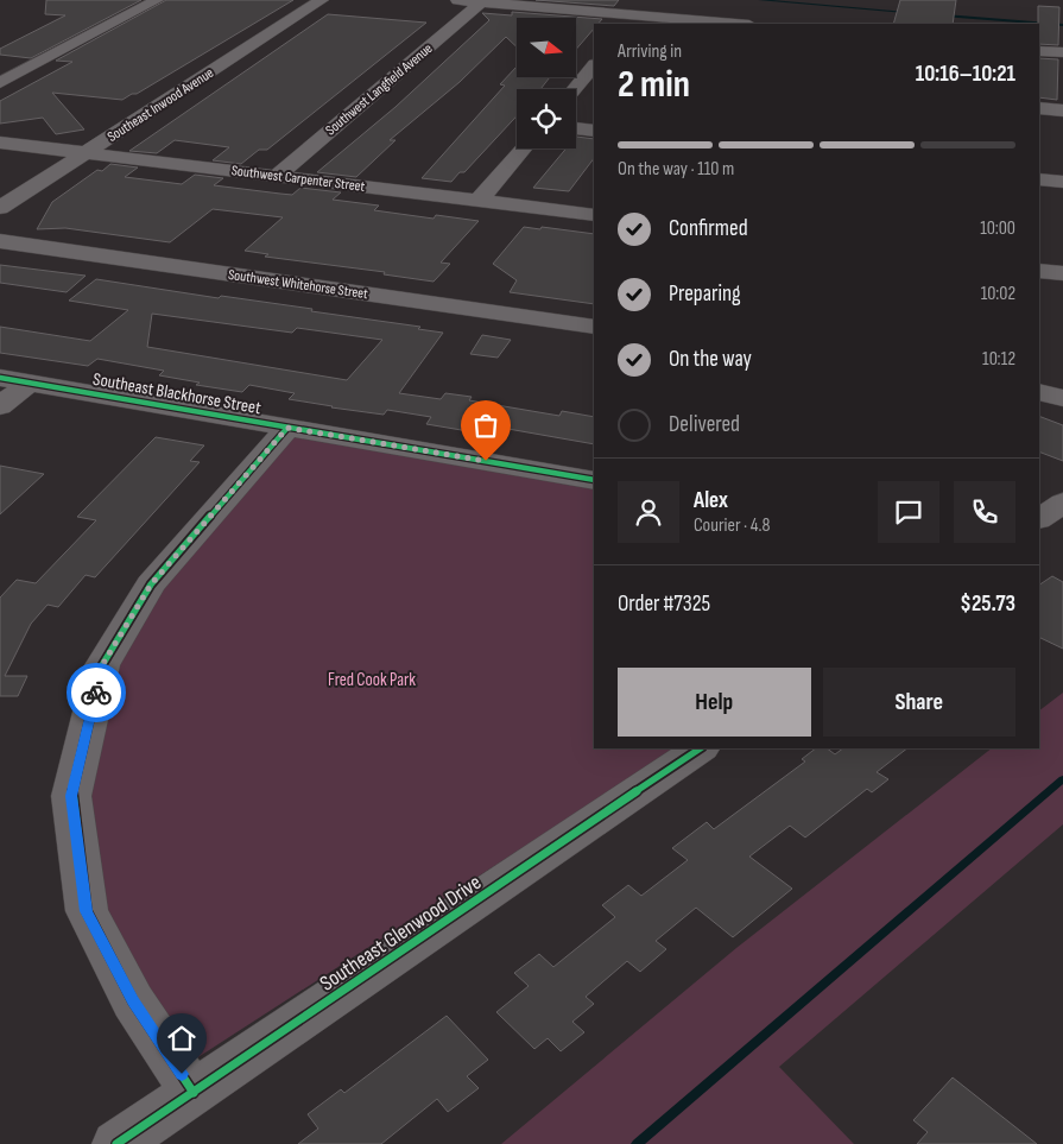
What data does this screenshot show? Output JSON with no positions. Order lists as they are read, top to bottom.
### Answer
{
  "streets": {
    "street": [
      "Southwest Langfield Avenue",
      "Southeast Inwood Avenue",
      "Southwest Carpenter Street",
      "Southwest Whitehorse Street",
      "Southeast Blackhorse Street",
      "Southeast Glenwood Drive"
    ]
  },
  "crossings": [
    ["Southwest Langfield Avenue", "Southwest Carpenter Street"],
    ["Southeast Inwood Avenue", "Southwest Carpenter Street"]
  ],
  "parks": ["Fred Cook Park"],
  "north": "right",
  "page": {
    "heading": ["2 min", "Arriving in", "10:16–10:21"],
    "panel": [
      "Alex",
      "Courier · 4.8",
      "Order #7325",
      "$25.73"
    ],
    "bar": "On the way · 110 m",
    "list": [
      ["Confirmed", "10:00"],
      ["Preparing", "10:02"],
      ["On the way", "10:12"],
      "Delivered"
    ],
    "buttons": ["Help", "Share"]
  }
}
